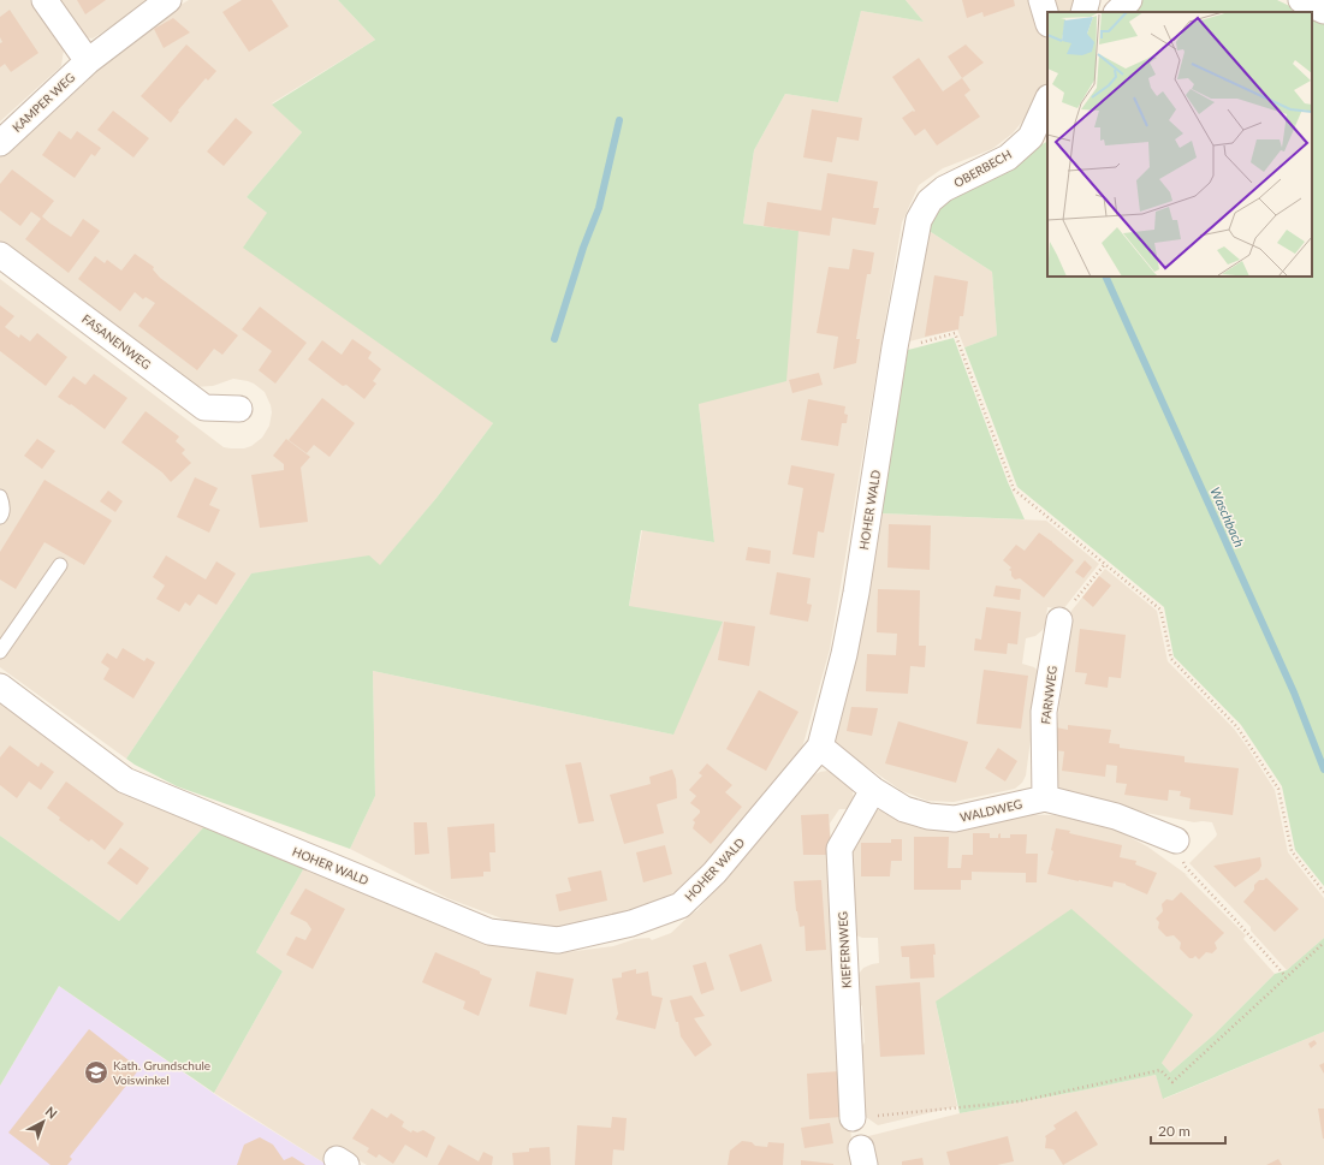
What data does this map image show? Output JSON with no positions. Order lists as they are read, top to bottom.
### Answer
{
  "streets": {
    "street": [
      "KAMPER WEG",
      "OBERBECH",
      "FASANENWEG",
      "HOHER WALD",
      "FARNWEG",
      "WALDWEG",
      "KIEFERNWEG"
    ]
  },
  "crossings": [
    ["OBERBECH", "HOHER WALD"],
    ["HOHER WALD", "WALDWEG"],
    ["FARNWEG", "WALDWEG"],
    ["WALDWEG", "KIEFERNWEG"]
  ],
  "water": ["Waschbach"],
  "places": {
    "school or university": ["Kath. Grundschule Voiswinkel"]
  },
  "scale_bar": "20 m",
  "north": "top right"
}
